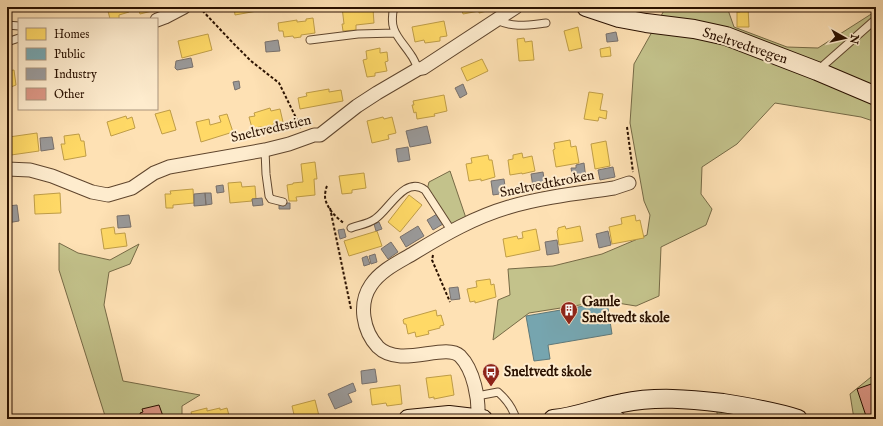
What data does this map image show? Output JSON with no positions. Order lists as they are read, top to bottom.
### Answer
{
  "streets": {
    "main road": ["Sneltvedtvegen"],
    "street": ["Sneltvedtstien", "Sneltvedtkroken"]
  },
  "places": {
    "building": ["Gamle Sneltvedt skole"],
    "bus stop": ["Sneltvedt skole"]
  },
  "legend": [
    "Homes",
    "Public",
    "Industry",
    "Other"
  ],
  "north": "right"
}
